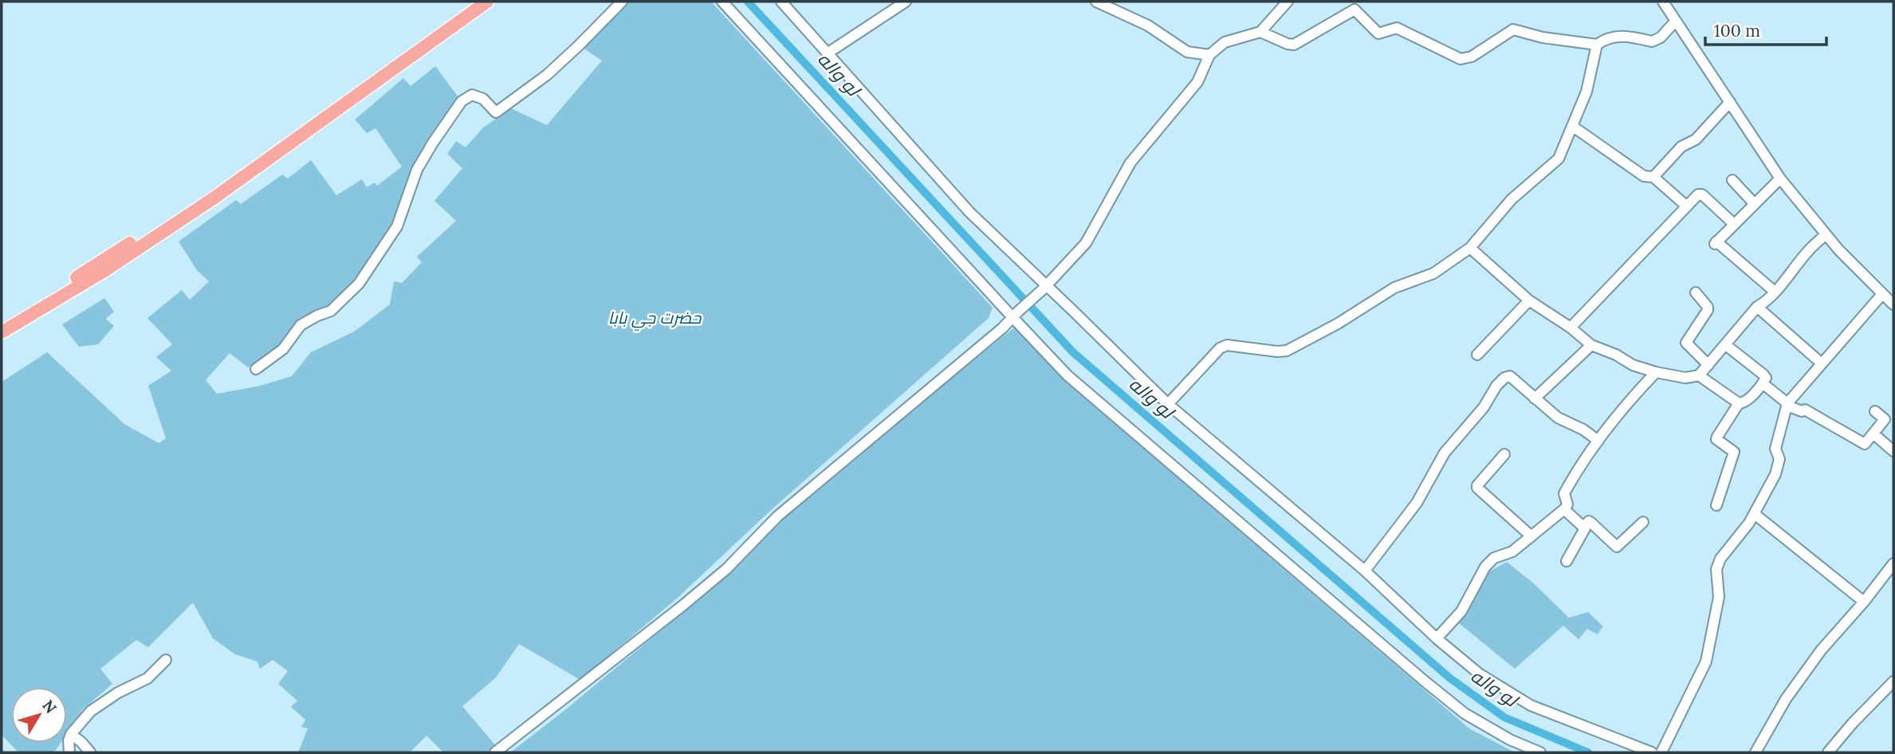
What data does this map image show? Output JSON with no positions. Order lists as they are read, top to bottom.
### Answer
{
  "water": ["لو واله"],
  "parks": ["حضرت جي بابا"],
  "scale_bar": "100 m",
  "north": "top right"
}
